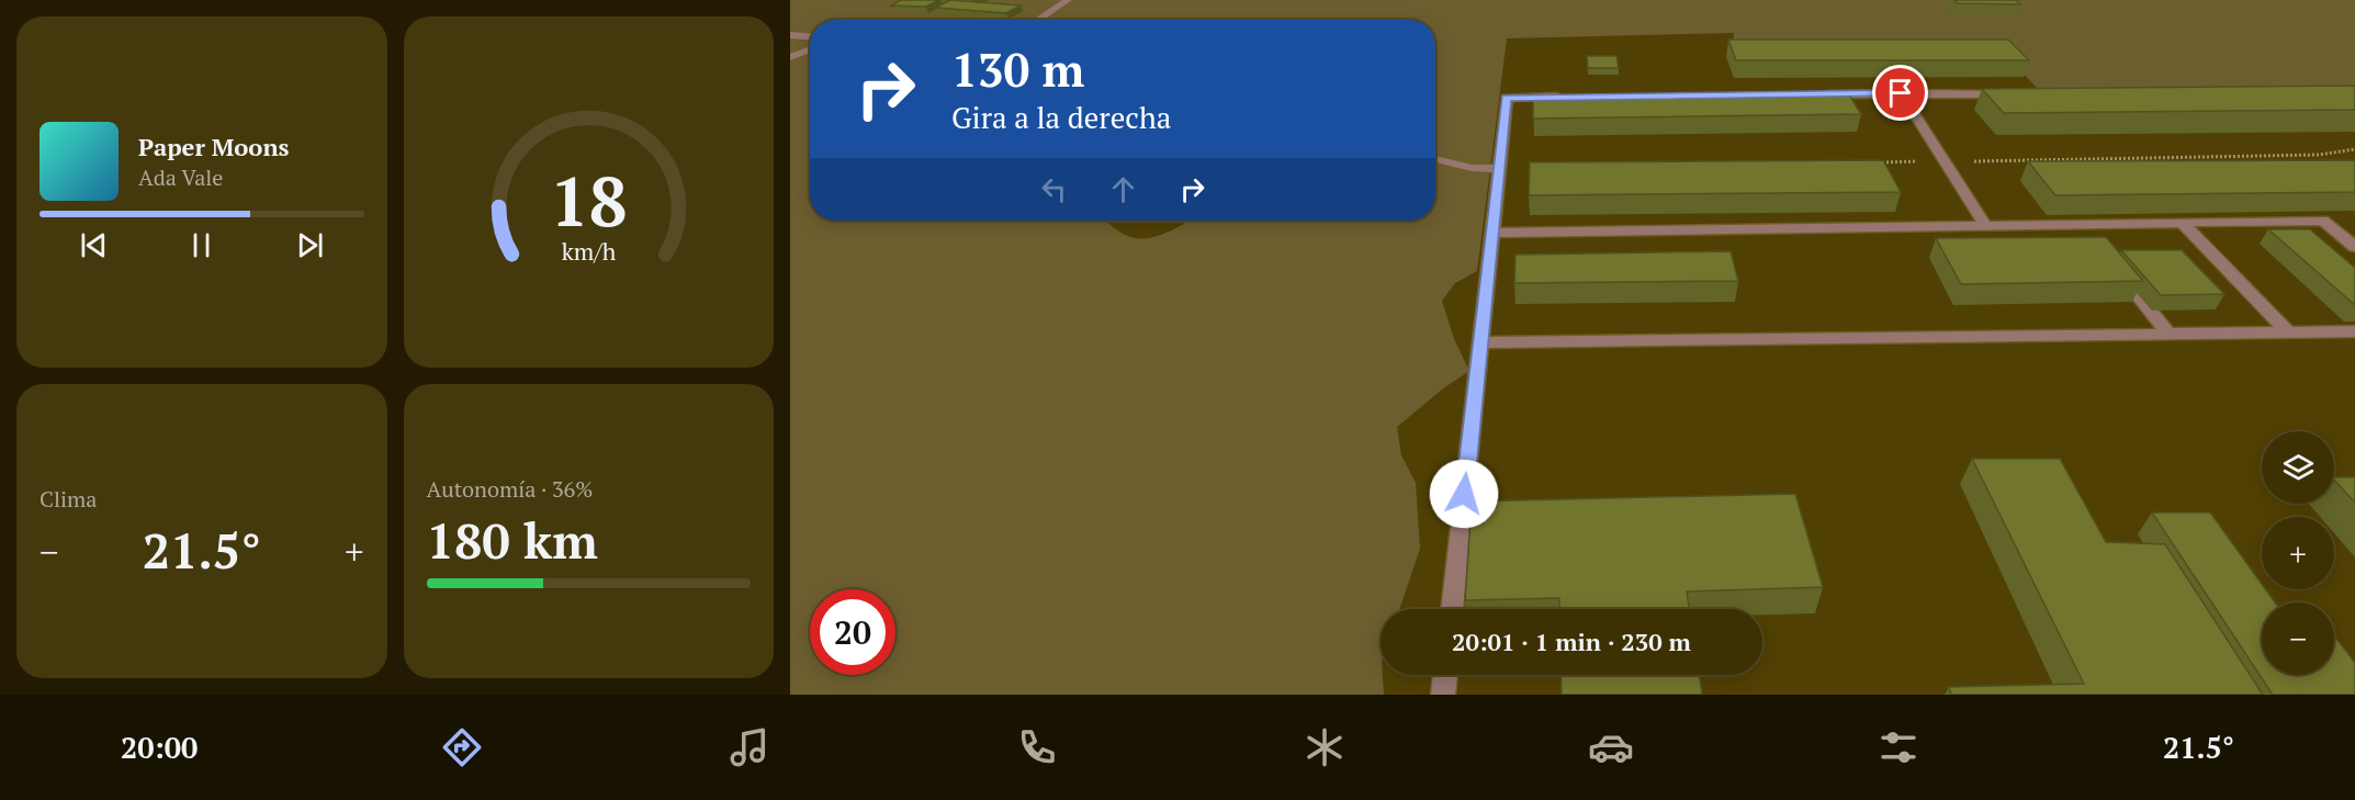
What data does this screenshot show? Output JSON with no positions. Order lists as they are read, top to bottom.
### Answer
{
  "page": {
    "turn": ["130 m", "Gira a la derecha"],
    "song": ["Paper Moons", "Ada Vale"],
    "tile": [
      "Clima",
      ["Autonomía · 36%", "180 km"]
    ],
    "map_buttons": ["+", "−"],
    "heat": ["−", "21.5°", "+"],
    "limit": "20",
    "trip": "20:01 · 1 min · 230 m",
    "tabs": ["20:00", "21.5°"],
    "gauge": ["18", "km/h"]
  }
}
